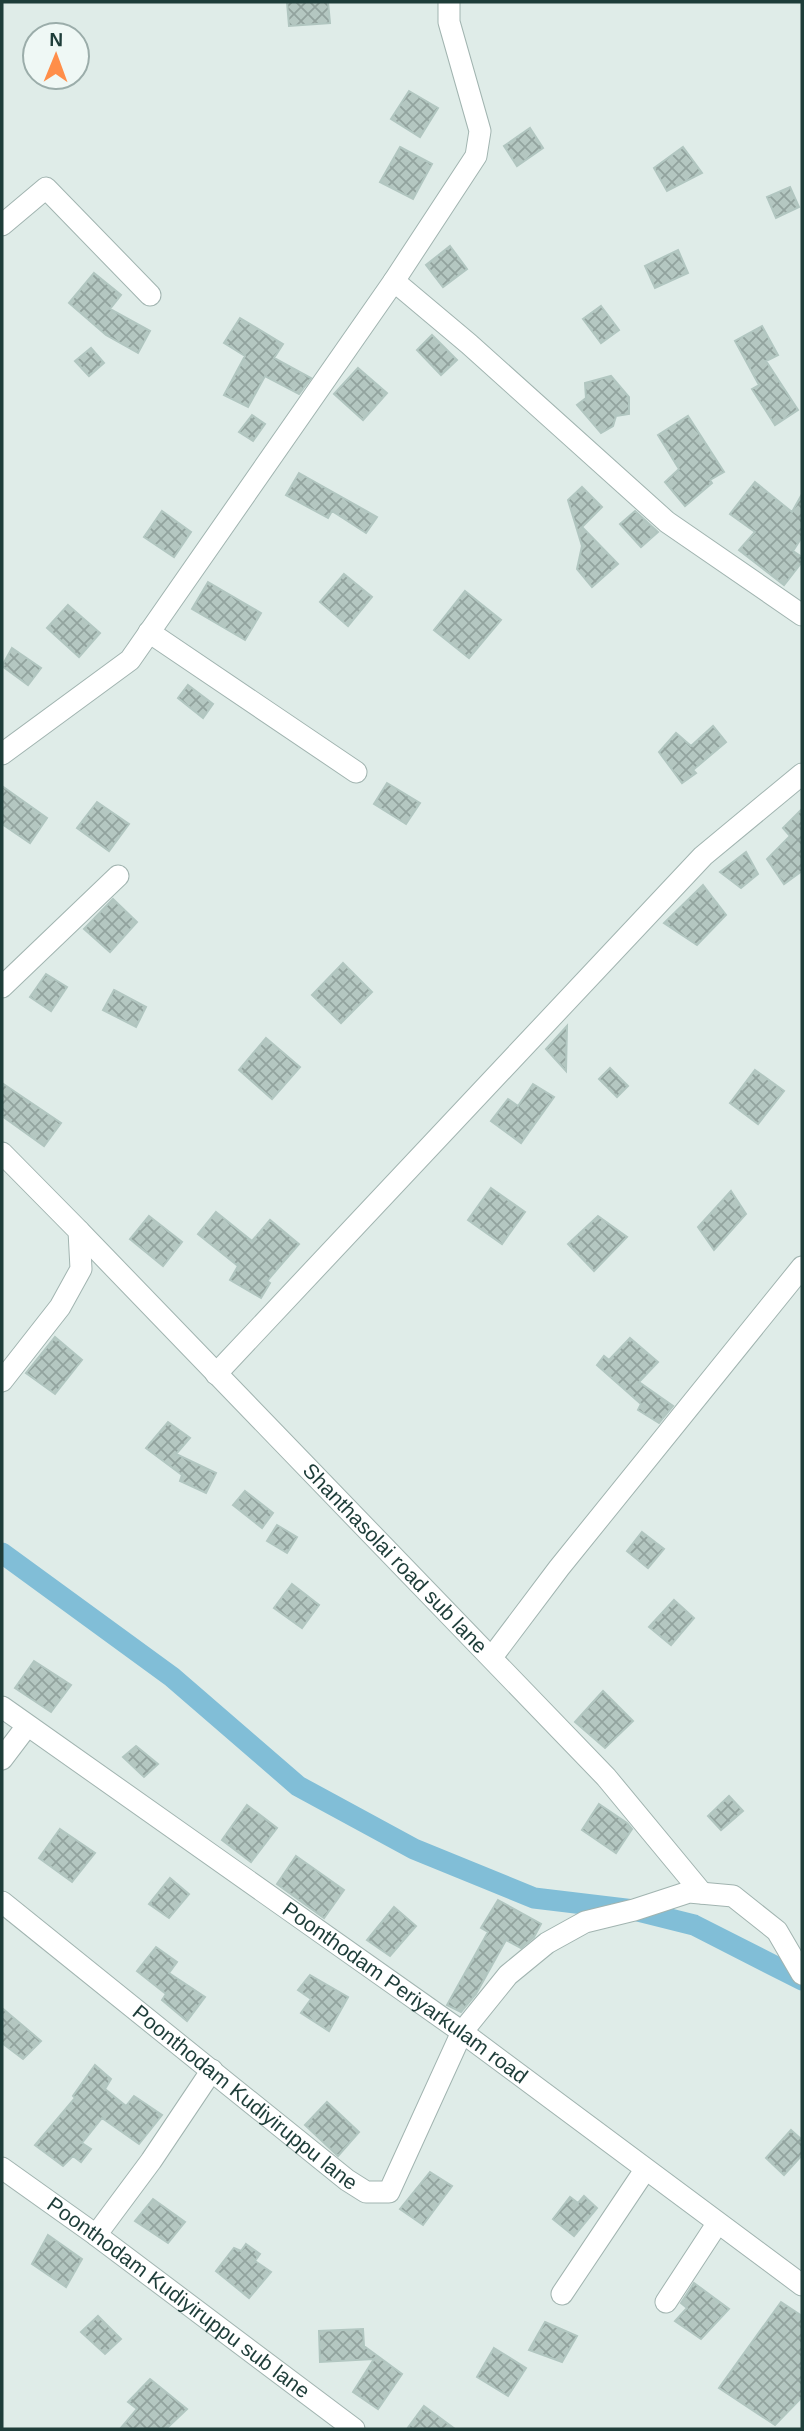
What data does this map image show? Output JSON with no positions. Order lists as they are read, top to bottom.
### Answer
{
  "streets": {
    "street": [
      "Shanthasolai road sub lane",
      "Poonthodam Periyarkulam road",
      "Poonthodam Kudiyiruppu lane",
      "Poonthodam Kudiyiruppu sub lane"
    ]
  },
  "crossings": [
    ["Poonthodam Periyarkulam road", "Poonthodam Kudiyiruppu lane"]
  ],
  "north": "top"
}
